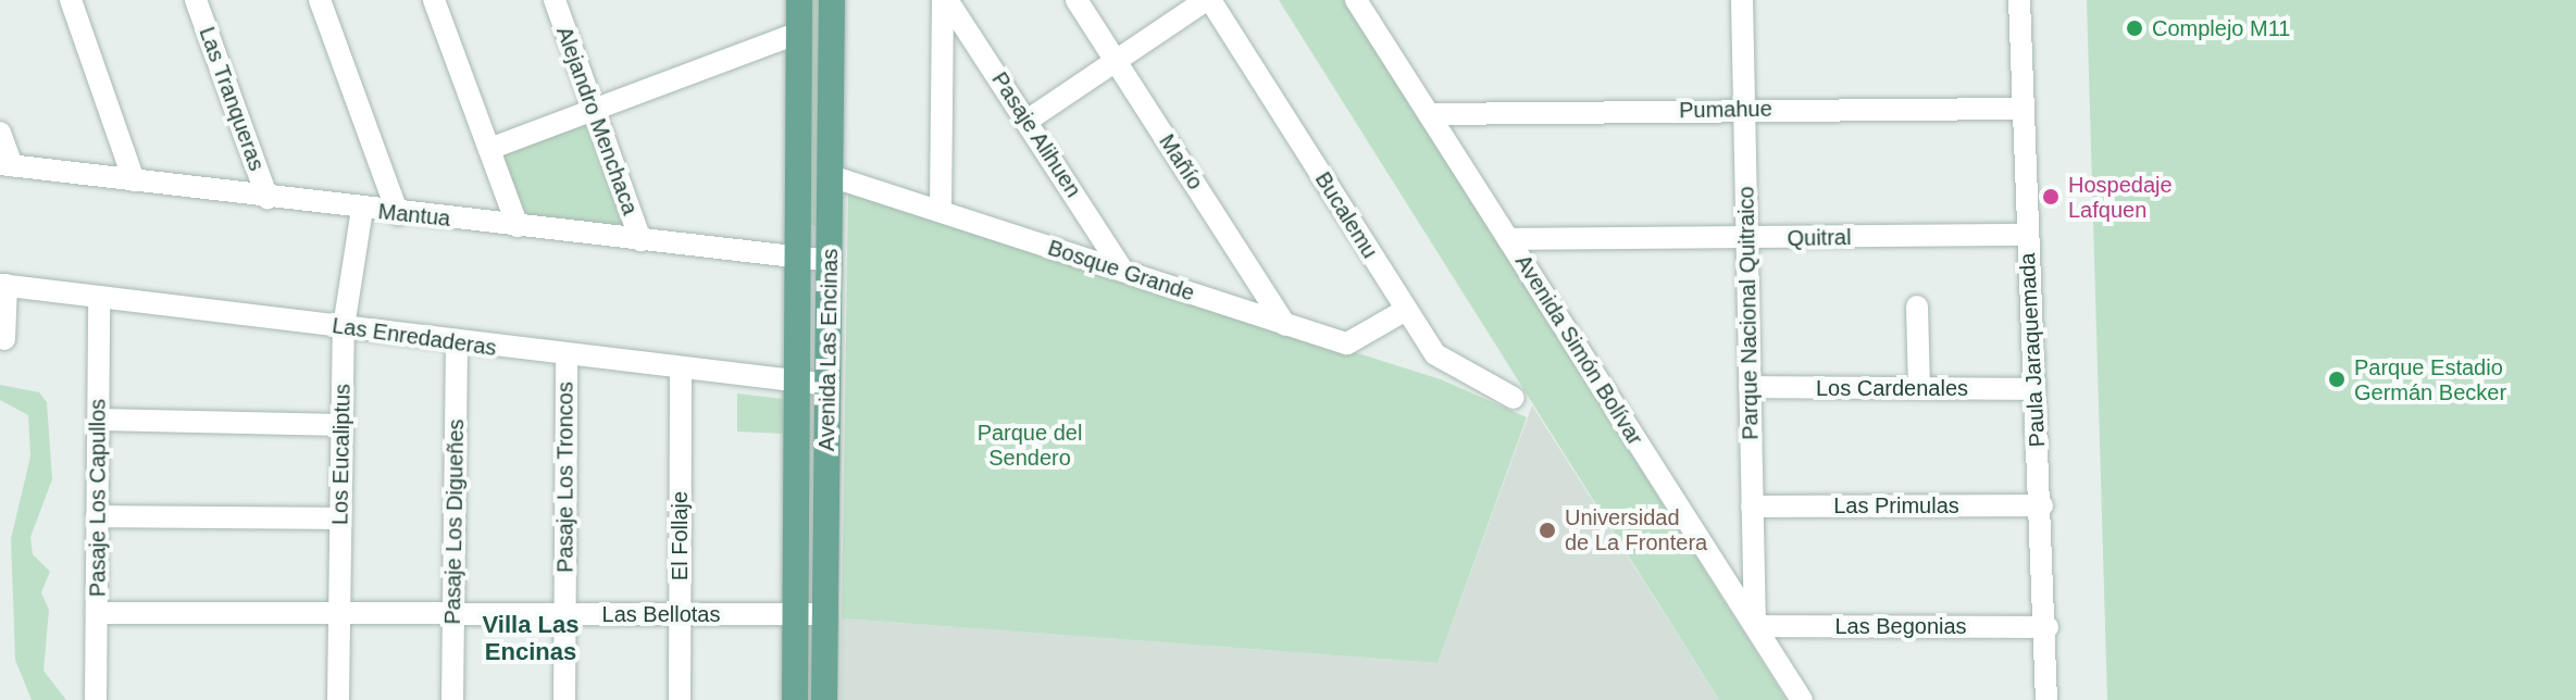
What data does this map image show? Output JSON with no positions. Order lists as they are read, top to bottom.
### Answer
{
  "streets": {
    "main road": ["Avenida Las Encinas"],
    "street": [
      "Las Tranqueras",
      "Pumahue",
      "Alejandro Menchaca",
      "Pasaje Alihuen",
      "Mañío",
      "Mantua",
      "Bucalemu",
      "Quitral",
      "Bosque Grande",
      "Parque Nacional Quitraico",
      "Las Enredaderas",
      "Avenida Simón Bolívar",
      "Paula Jaraquemada",
      "Los Cardenales",
      "Los Eucaliptus",
      "Pasaje Los Troncos",
      "Pasaje Los Capullos",
      "Las Primulas",
      "Pasaje Los Digueñes",
      "El Follaje",
      "Las Bellotas",
      "Las Begonias"
    ]
  },
  "crossings": [
    ["Las Tranqueras", "Mantua"],
    ["Pumahue", "Parque Nacional Quitraico"],
    ["Pumahue", "Avenida Simón Bolívar"],
    ["Pumahue", "Paula Jaraquemada"],
    ["Alejandro Menchaca", "Mantua"],
    ["Pasaje Alihuen", "Bucalemu"],
    ["Pasaje Alihuen", "Bosque Grande"],
    ["Mañío", "Bucalemu"],
    ["Mañío", "Bosque Grande"],
    ["Mantua", "Avenida Las Encinas"],
    ["Mantua", "Los Eucaliptus"],
    ["Bucalemu", "Bosque Grande"],
    ["Quitral", "Parque Nacional Quitraico"],
    ["Quitral", "Avenida Simón Bolívar"],
    ["Quitral", "Paula Jaraquemada"],
    ["Bosque Grande", "Avenida Las Encinas"],
    ["Parque Nacional Quitraico", "Avenida Simón Bolívar"],
    ["Parque Nacional Quitraico", "Los Cardenales"],
    ["Parque Nacional Quitraico", "Las Primulas"],
    ["Parque Nacional Quitraico", "Las Begonias"],
    ["Las Enredaderas", "Avenida Las Encinas"],
    ["Las Enredaderas", "Los Eucaliptus"],
    ["Las Enredaderas", "Pasaje Los Troncos"],
    ["Las Enredaderas", "Pasaje Los Capullos"],
    ["Las Enredaderas", "Pasaje Los Digueñes"],
    ["Las Enredaderas", "El Follaje"],
    ["Avenida Las Encinas", "Las Bellotas"],
    ["Avenida Simón Bolívar", "Las Begonias"],
    ["Paula Jaraquemada", "Los Cardenales"],
    ["Paula Jaraquemada", "Las Primulas"],
    ["Paula Jaraquemada", "Las Begonias"],
    ["Los Eucaliptus", "Las Bellotas"],
    ["Pasaje Los Troncos", "Las Bellotas"],
    ["Pasaje Los Capullos", "Las Bellotas"],
    ["Pasaje Los Digueñes", "Las Bellotas"],
    ["El Follaje", "Las Bellotas"]
  ],
  "districts": ["Villa Las Encinas"],
  "parks": ["Parque del Sendero"],
  "places": [
    "Complejo M11",
    "Hospedaje Lafquen",
    "Parque Estadio Germán Becker",
    "Universidad de La Frontera"
  ]
}
